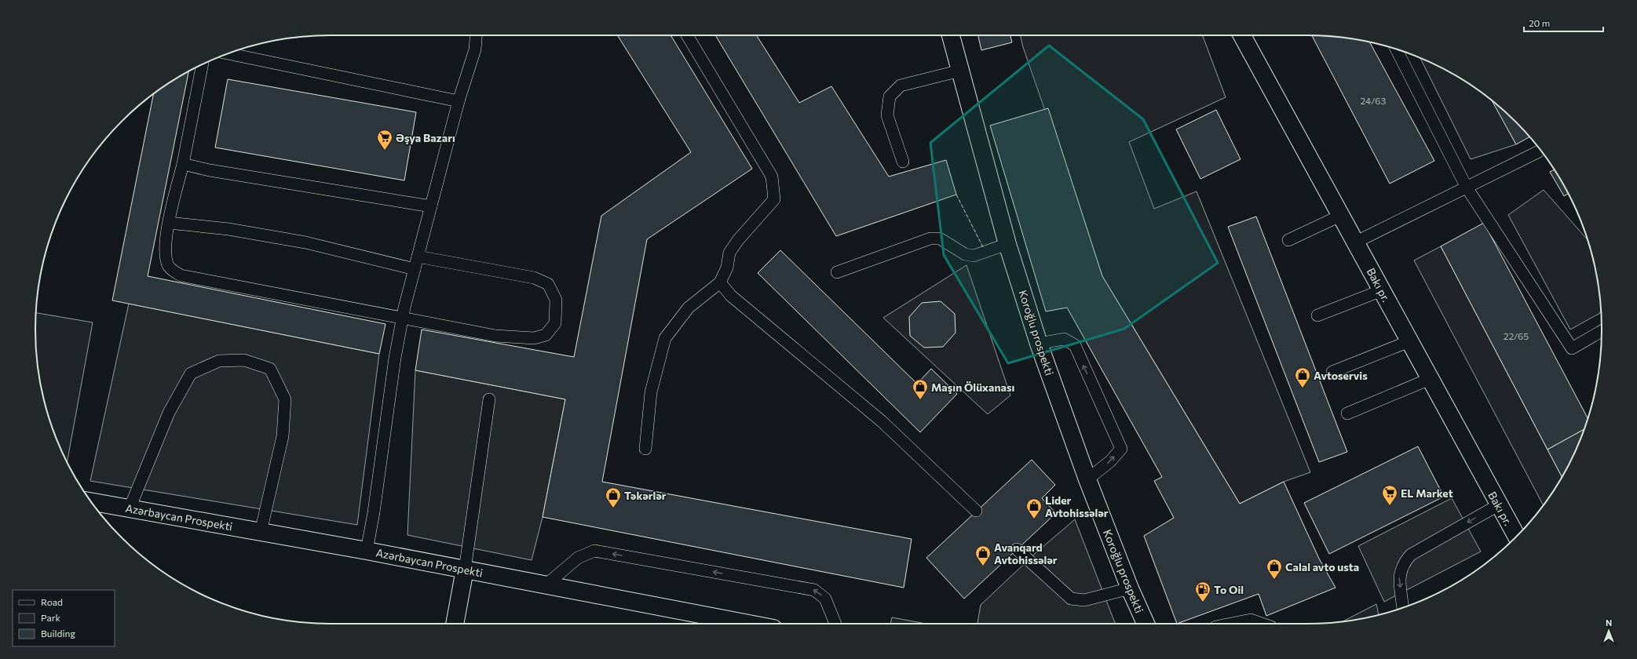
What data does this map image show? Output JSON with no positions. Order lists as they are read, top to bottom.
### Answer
{
  "streets": {
    "street": ["Bakı pr.", "Koroğlu prospekti", "Azərbaycan Prospekti"]
  },
  "places": {
    "supermarket": ["Əşya Bazarı", "EL Market"],
    "shop": [
      "Avtoservis",
      "Maşın Ölüxanası",
      "Təkərlər",
      "Lider Avtohissələr",
      "Avanqard Avtohissələr",
      "Calal avto usta"
    ],
    "fuel station": ["To Oil"]
  },
  "house_numbers": ["24/63", "22/65"],
  "legend": ["Road", "Park", "Building"],
  "scale_bar": "20 m",
  "north": "top"
}
